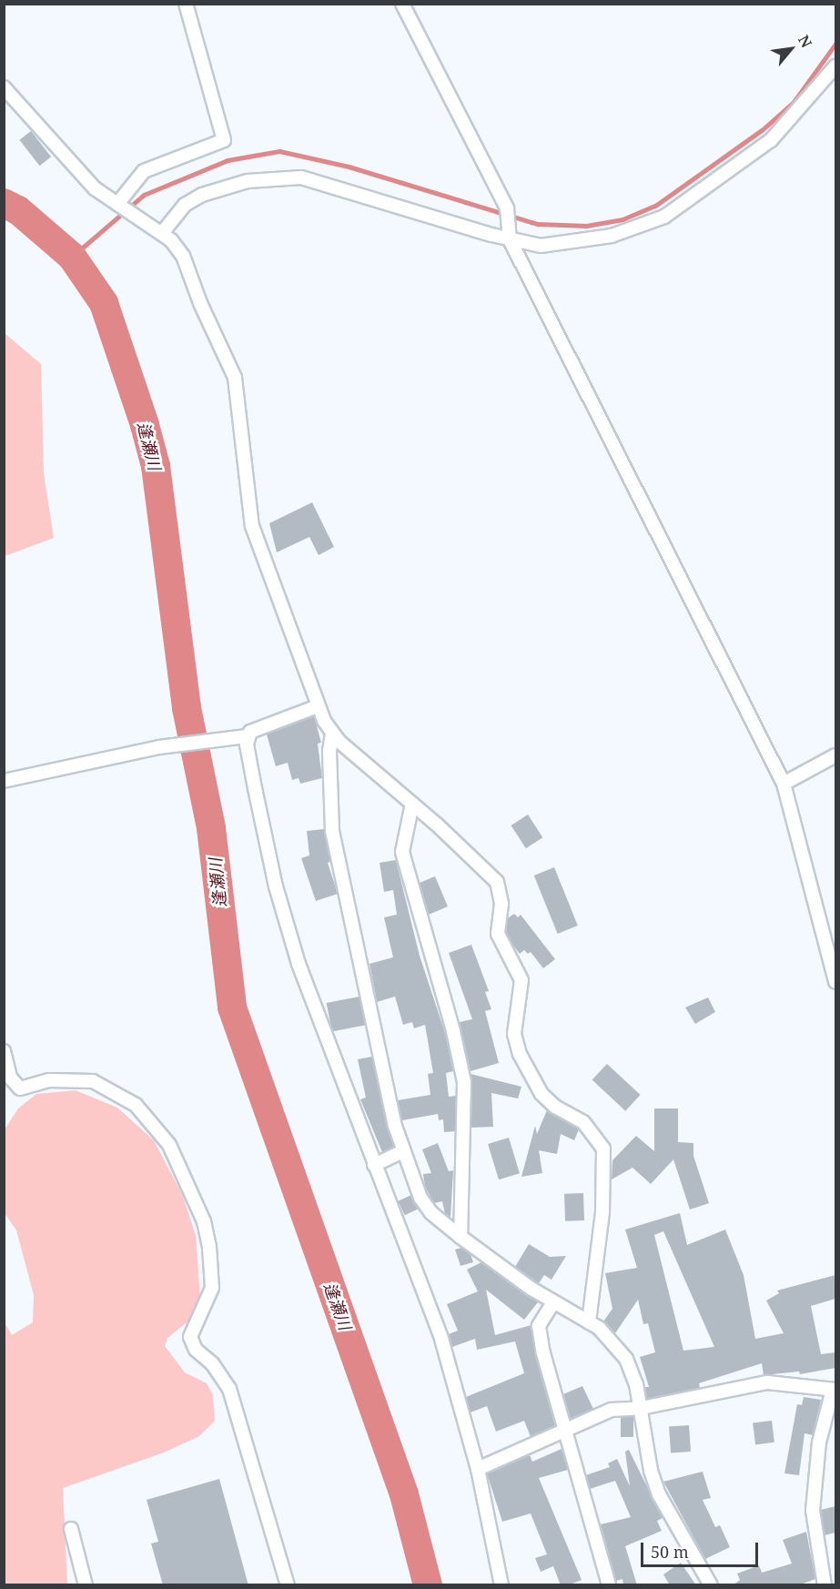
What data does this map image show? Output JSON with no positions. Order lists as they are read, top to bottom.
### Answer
{
  "water": ["逢瀬川"],
  "scale_bar": "50 m",
  "north": "top right"
}
